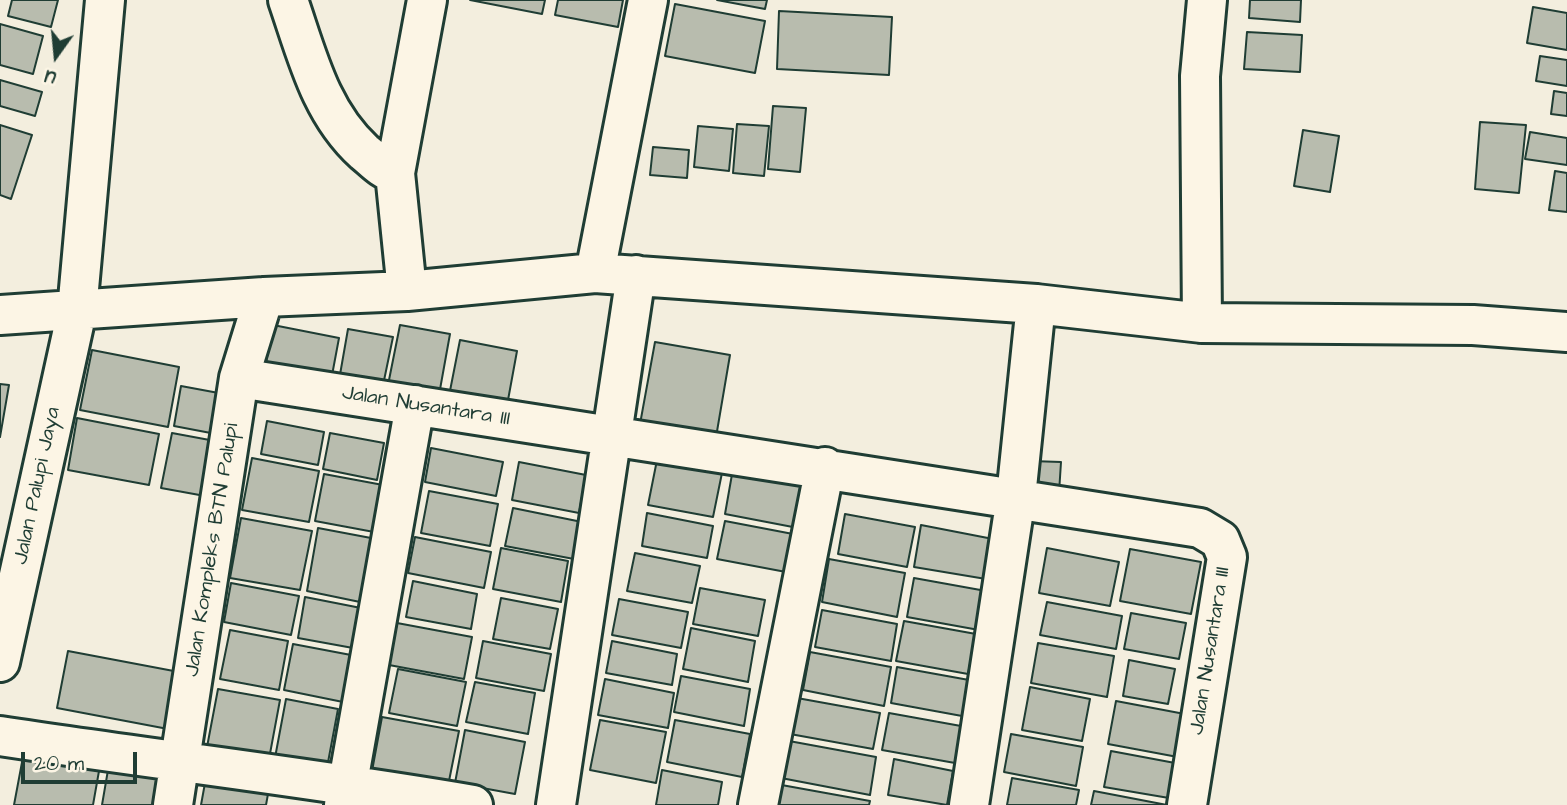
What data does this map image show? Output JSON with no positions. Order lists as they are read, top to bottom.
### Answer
{
  "streets": {
    "street": ["Jalan Nusantara III", "Jalan Palupi Jaya", "Jalan Kompleks BTN Palupi"]
  },
  "crossings": [
    ["Jalan Nusantara III", "Jalan Kompleks BTN Palupi"]
  ],
  "scale_bar": "20 m",
  "north": "bottom"
}
